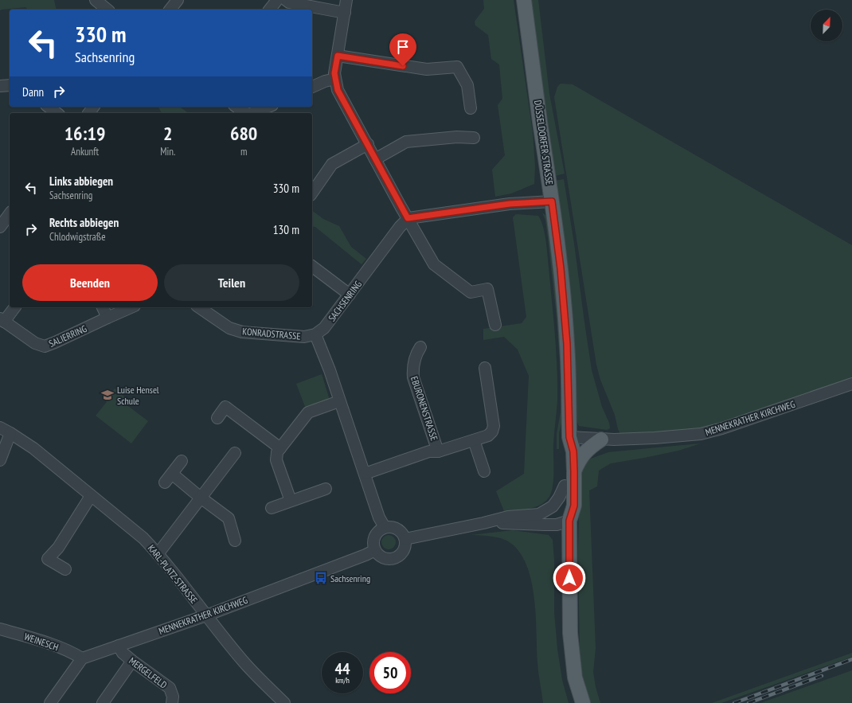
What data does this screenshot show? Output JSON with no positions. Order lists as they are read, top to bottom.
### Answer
{
  "streets": {
    "main road": ["DÜSSELDORFER STRASSE"],
    "street": [
      "SACHSENRING",
      "KONRADSTRASSE",
      "SALIERRING",
      "EBURONENSTRASSE",
      "MENNEKRATHER KIRCHWEG",
      "KARL-PLATZ-STRASSE",
      "WEINESCH",
      "MERGELFELD"
    ]
  },
  "crossings": [
    ["DÜSSELDORFER STRASSE", "MENNEKRATHER KIRCHWEG"],
    ["SACHSENRING", "KONRADSTRASSE"],
    ["MENNEKRATHER KIRCHWEG", "KARL-PLATZ-STRASSE"],
    ["MENNEKRATHER KIRCHWEG", "WEINESCH"],
    ["MENNEKRATHER KIRCHWEG", "MERGELFELD"]
  ],
  "places": {
    "school or university": ["Luise Hensel Schule"],
    "bus stop": ["Sachsenring"]
  },
  "north": "top right",
  "page": {
    "turn": ["330 m", "Sachsenring"],
    "then": "Dann",
    "eta": [
      "16:19",
      "Ankunft",
      "2",
      "Min.",
      "680",
      "m"
    ],
    "list": [
      {
        "name": "Links abbiegen",
        "note": "Sachsenring",
        "value": "330 m"
      },
      {
        "name": "Rechts abbiegen",
        "note": "Chlodwigstraße",
        "value": "130 m"
      }
    ],
    "buttons": ["Beenden", "Teilen"],
    "speed": "44 km/h",
    "limit": "50"
  }
}
